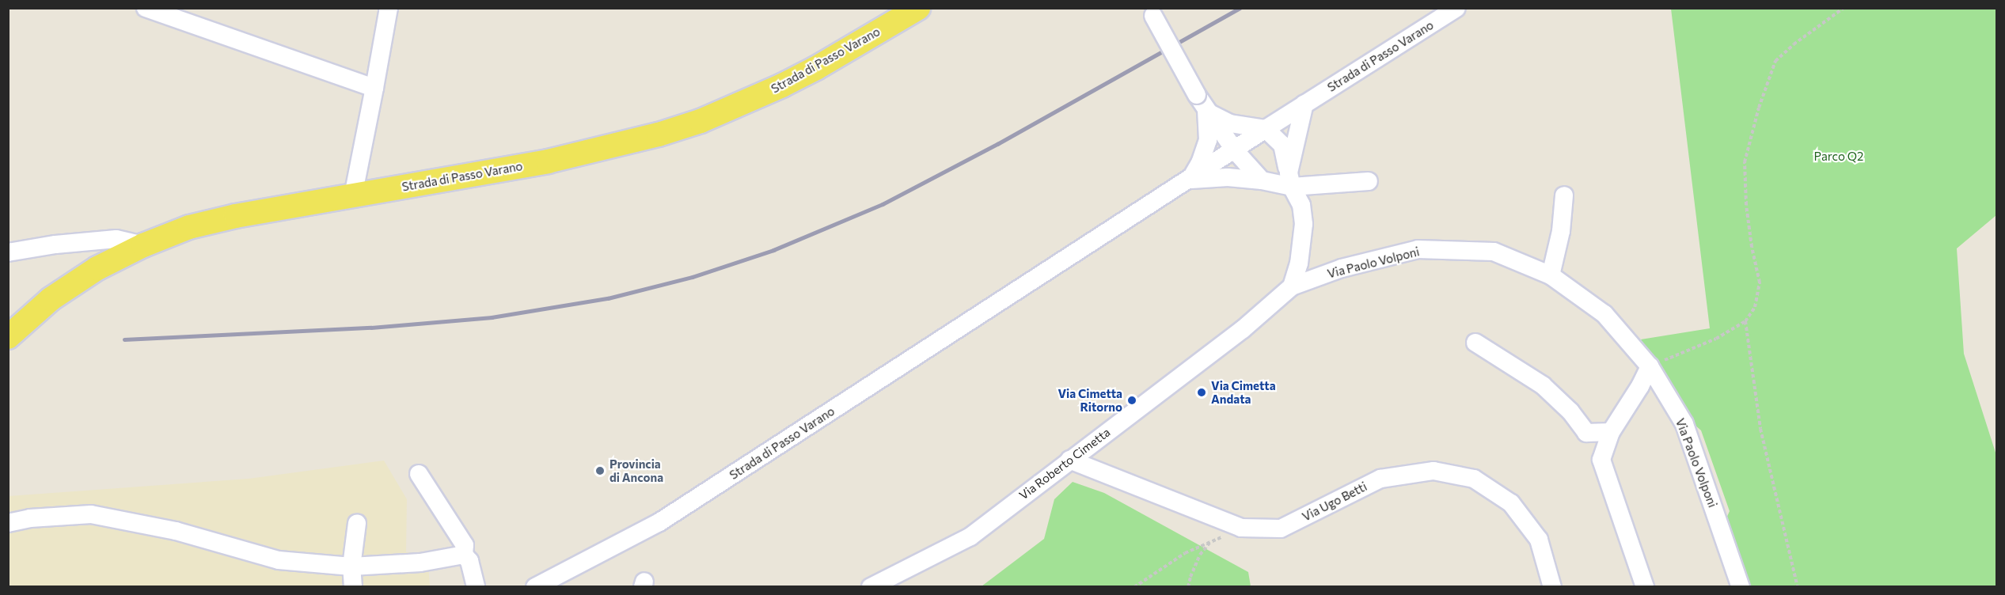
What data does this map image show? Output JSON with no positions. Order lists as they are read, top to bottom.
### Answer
{
  "streets": {
    "main road": ["Strada di Passo Varano"],
    "street": ["Via Paolo Volponi", "Via Roberto Cimetta", "Via Ugo Betti"]
  },
  "crossings": [
    ["Via Paolo Volponi", "Via Roberto Cimetta"],
    ["Via Roberto Cimetta", "Via Ugo Betti"]
  ],
  "parks": ["Parco Q2"],
  "places": ["Via Cimetta Andata", "Via Cimetta Ritorno", "Provincia di Ancona"]
}
